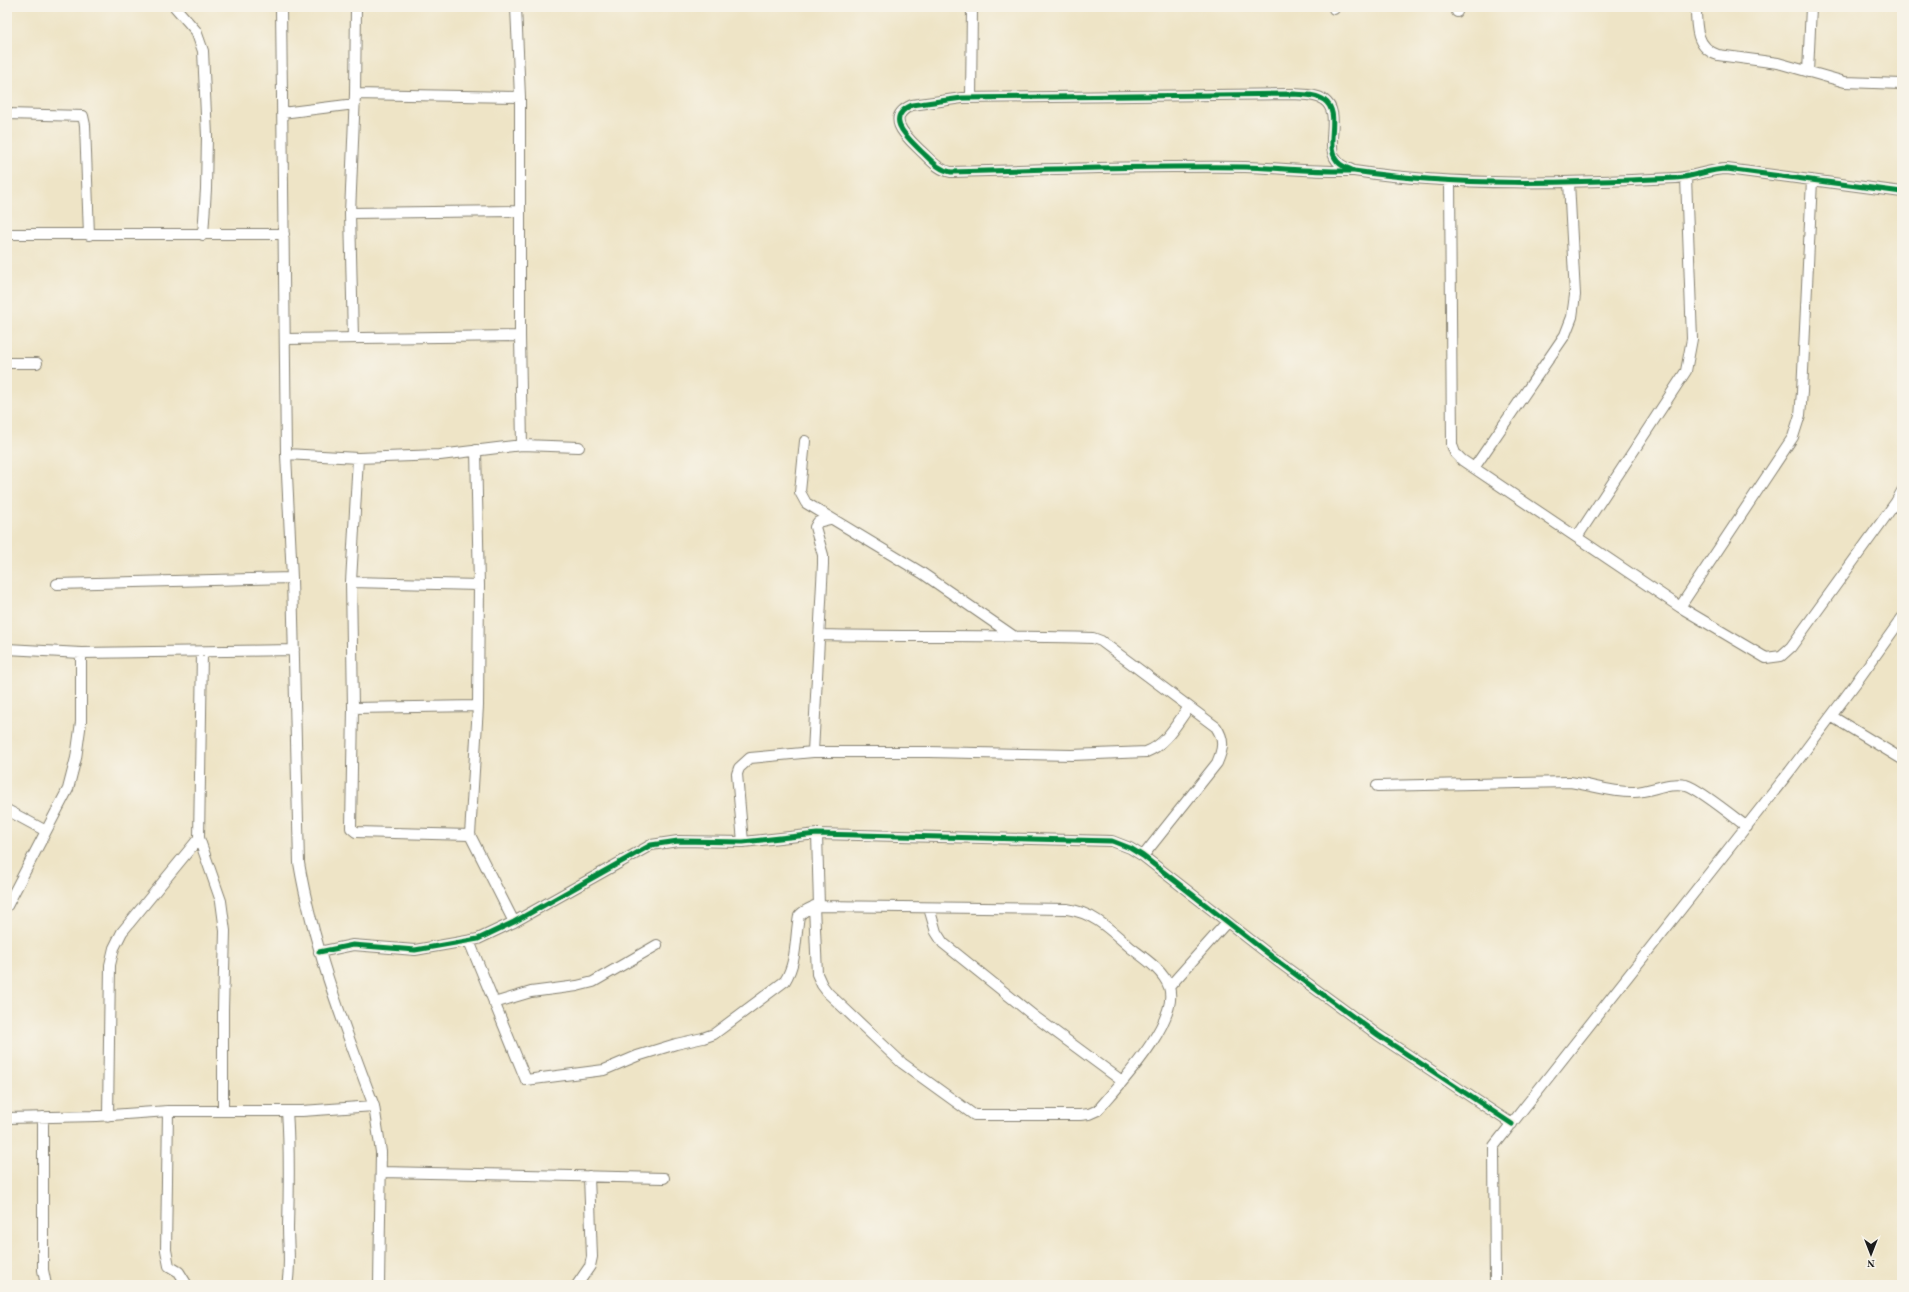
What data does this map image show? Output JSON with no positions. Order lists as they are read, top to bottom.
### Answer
{
  "north": "bottom"
}
